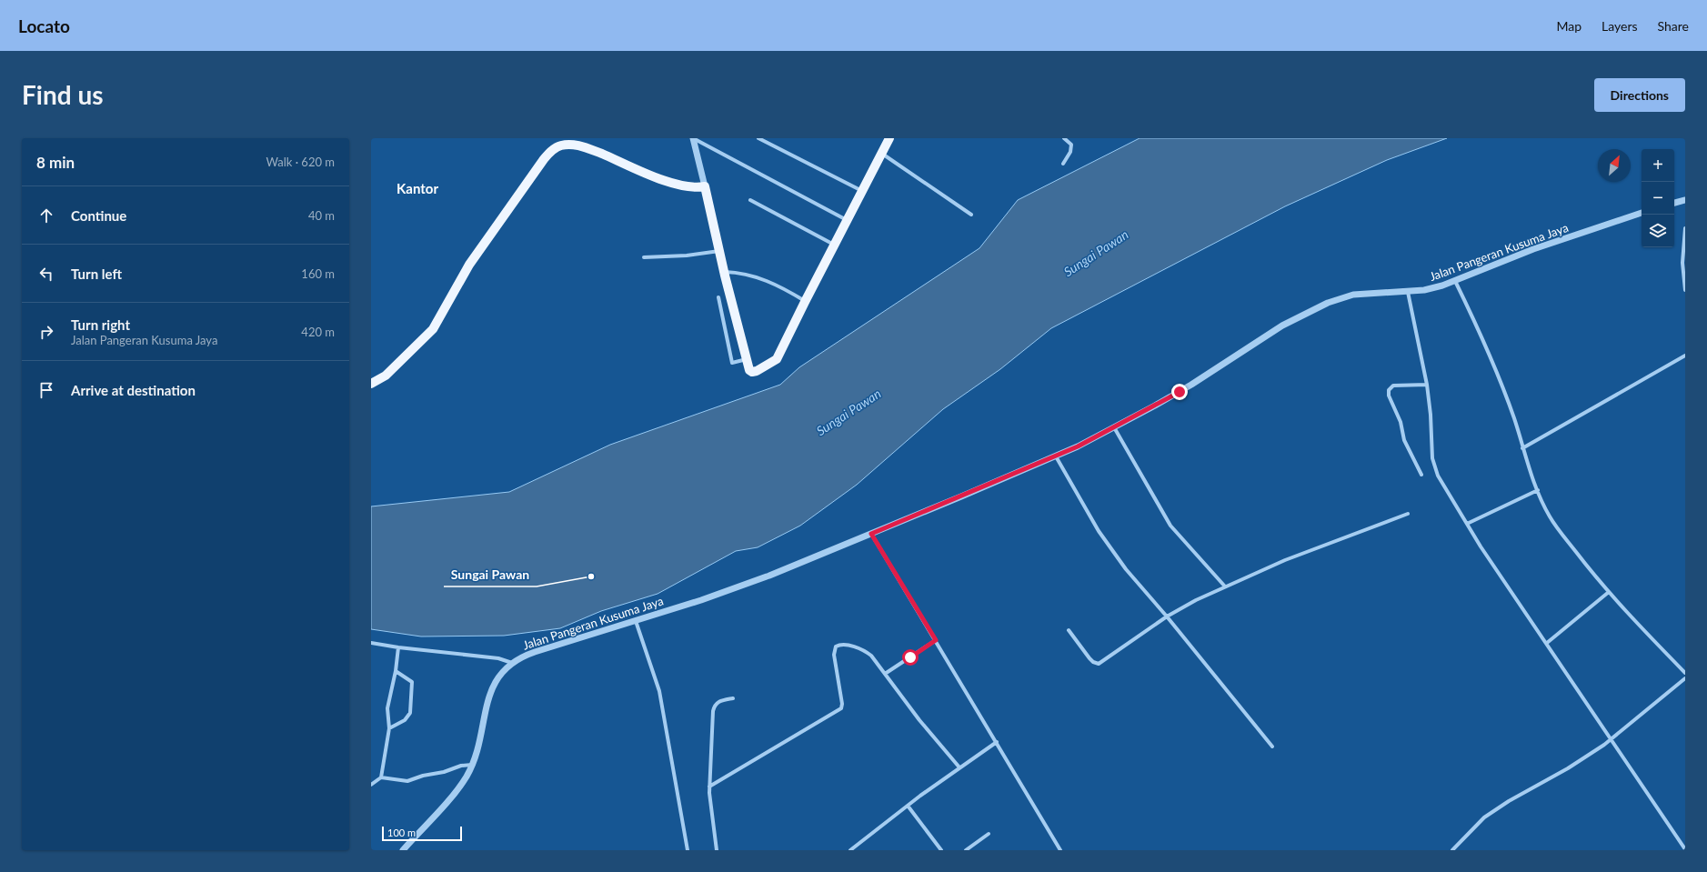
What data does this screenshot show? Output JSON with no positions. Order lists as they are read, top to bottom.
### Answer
{
  "streets": {
    "street": ["Jalan Pangeran Kusuma Jaya"]
  },
  "districts": ["Kantor"],
  "water": ["Sungai Pawan"],
  "places": ["Sungai Pawan"],
  "scale_bar": "100 m",
  "north": "top right",
  "page": {
    "header": "Locato",
    "nav": ["Map", "Layers", "Share"],
    "buttons": "Directions",
    "title": "Find us",
    "heading": ["8 min", "Walk · 620 m"],
    "map_buttons": ["+", "−"],
    "list": [
      ["Continue", "40 m"],
      ["Turn left", "160 m"],
      ["Turn right", "Jalan Pangeran Kusuma Jaya", "420 m"],
      "Arrive at destination"
    ],
    "scale": "100 m"
  }
}
